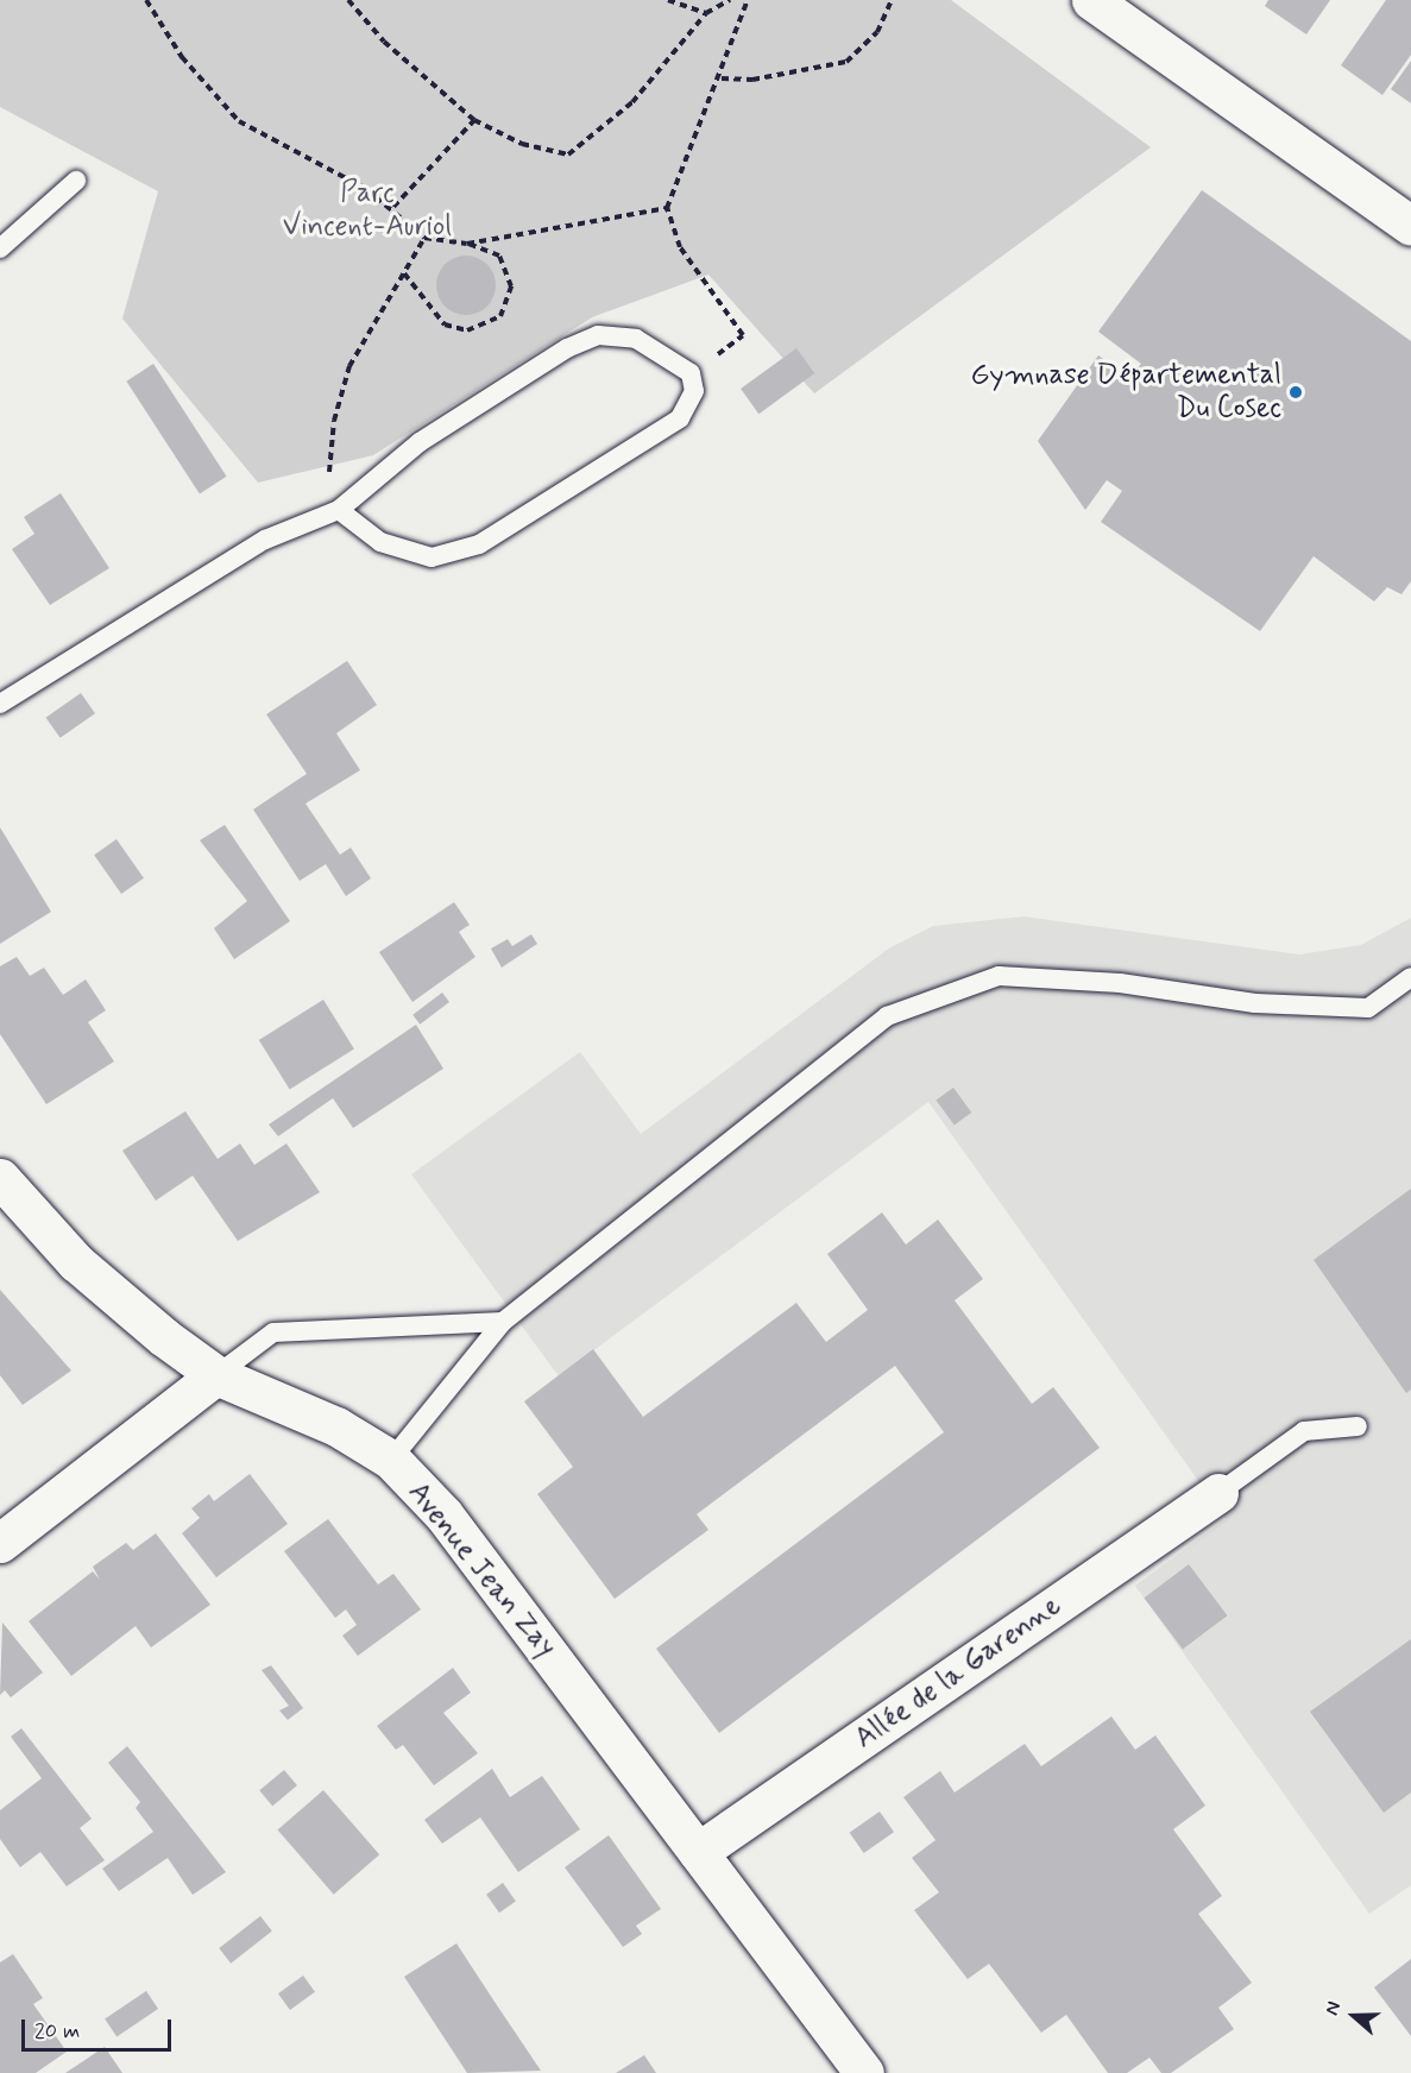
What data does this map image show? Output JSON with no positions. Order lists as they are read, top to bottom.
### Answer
{
  "streets": {
    "street": ["Avenue Jean Zay", "Allée de la Garenne"]
  },
  "crossings": [
    ["Avenue Jean Zay", "Allée de la Garenne"]
  ],
  "parks": ["Parc Vincent-Auriol"],
  "places": ["Gymnase Départemental Du Cosec"],
  "scale_bar": "20 m",
  "north": "left"
}
